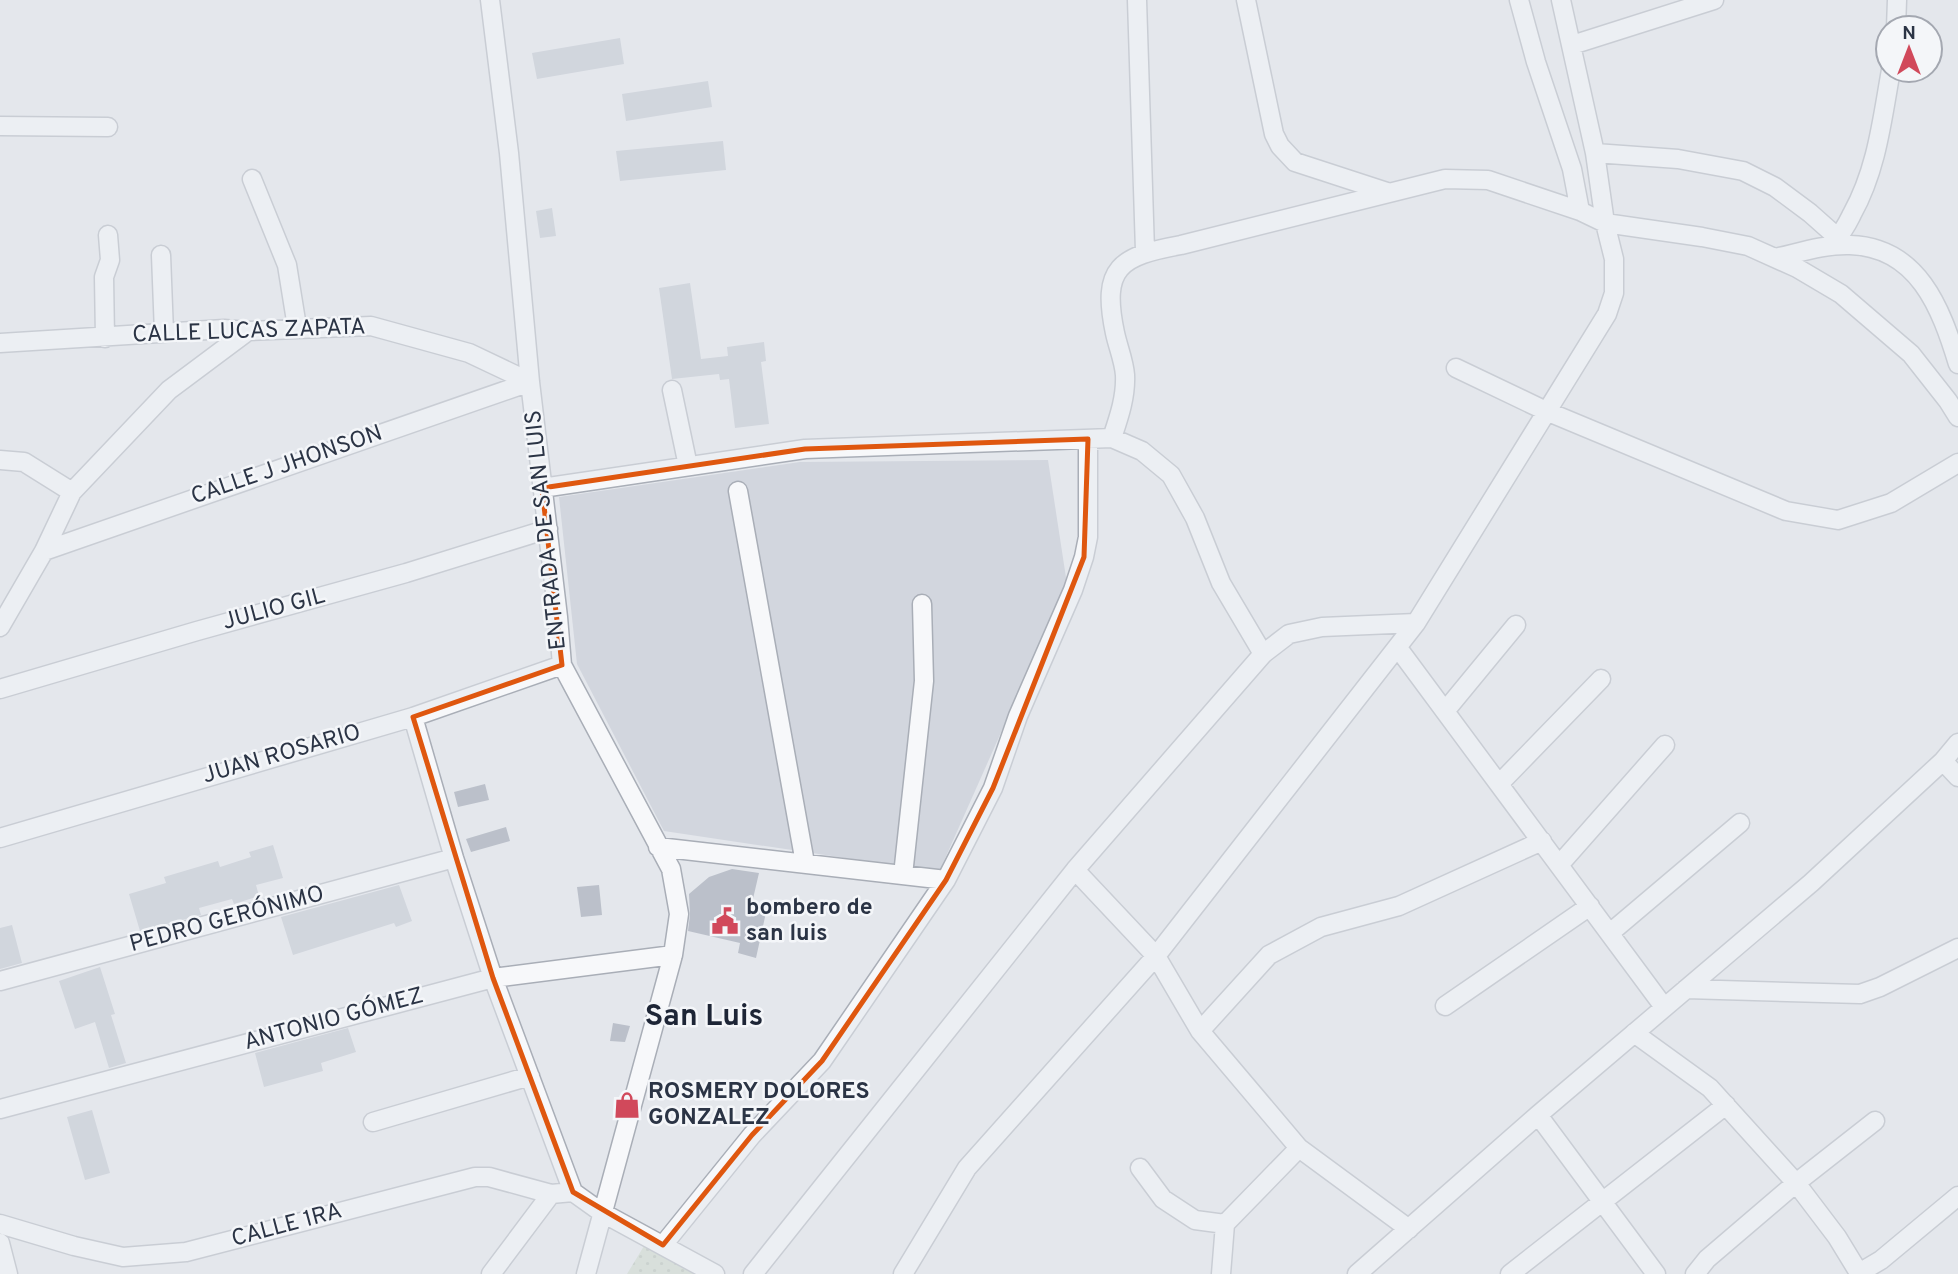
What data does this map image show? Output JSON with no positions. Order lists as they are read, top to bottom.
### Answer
{
  "streets": {
    "street": [
      "CALLE LUCAS ZAPATA",
      "CALLE J JHONSON",
      "ENTRADA DE SAN LUIS",
      "JULIO GIL",
      "JUAN ROSARIO",
      "PEDRO GERÓNIMO",
      "ANTONIO GÓMEZ",
      "CALLE 1RA"
    ]
  },
  "crossings": [
    ["CALLE LUCAS ZAPATA", "CALLE J JHONSON"],
    ["CALLE LUCAS ZAPATA", "ENTRADA DE SAN LUIS"],
    ["CALLE J JHONSON", "ENTRADA DE SAN LUIS"],
    ["ENTRADA DE SAN LUIS", "JULIO GIL"],
    ["ENTRADA DE SAN LUIS", "JUAN ROSARIO"],
    ["ENTRADA DE SAN LUIS", "ANTONIO GÓMEZ"]
  ],
  "districts": ["San Luis"],
  "places": {
    "public building": ["bombero de san luis"],
    "shop": ["ROSMERY DOLORES GONZALEZ"]
  },
  "north": "top"
}
